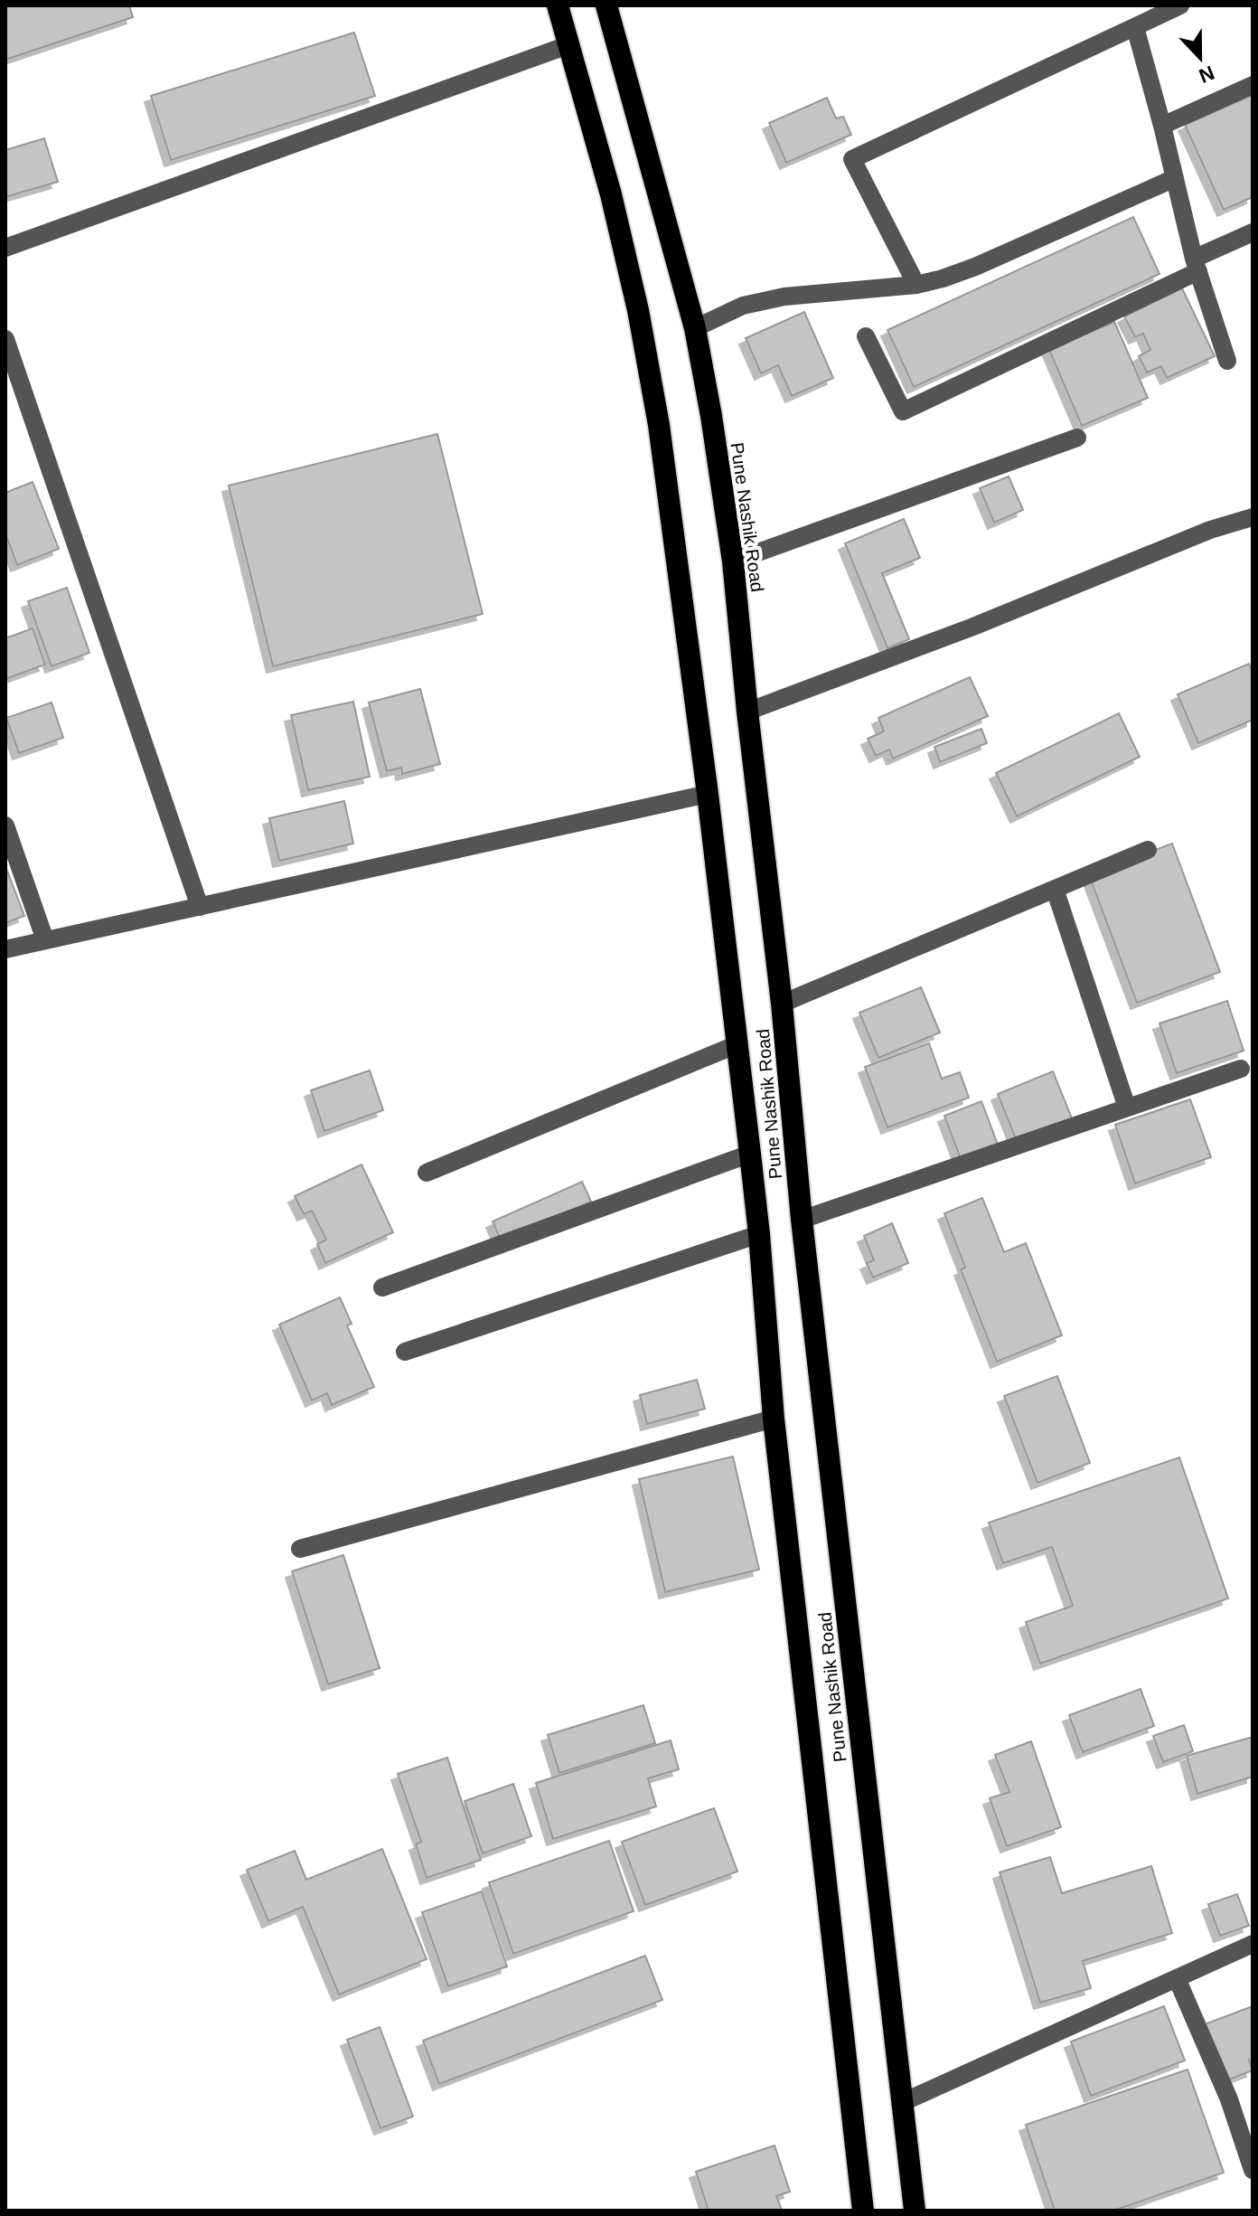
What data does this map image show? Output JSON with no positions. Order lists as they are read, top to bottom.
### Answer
{
  "streets": {
    "highway": ["Pune Nashik Road"]
  },
  "north": "bottom"
}
